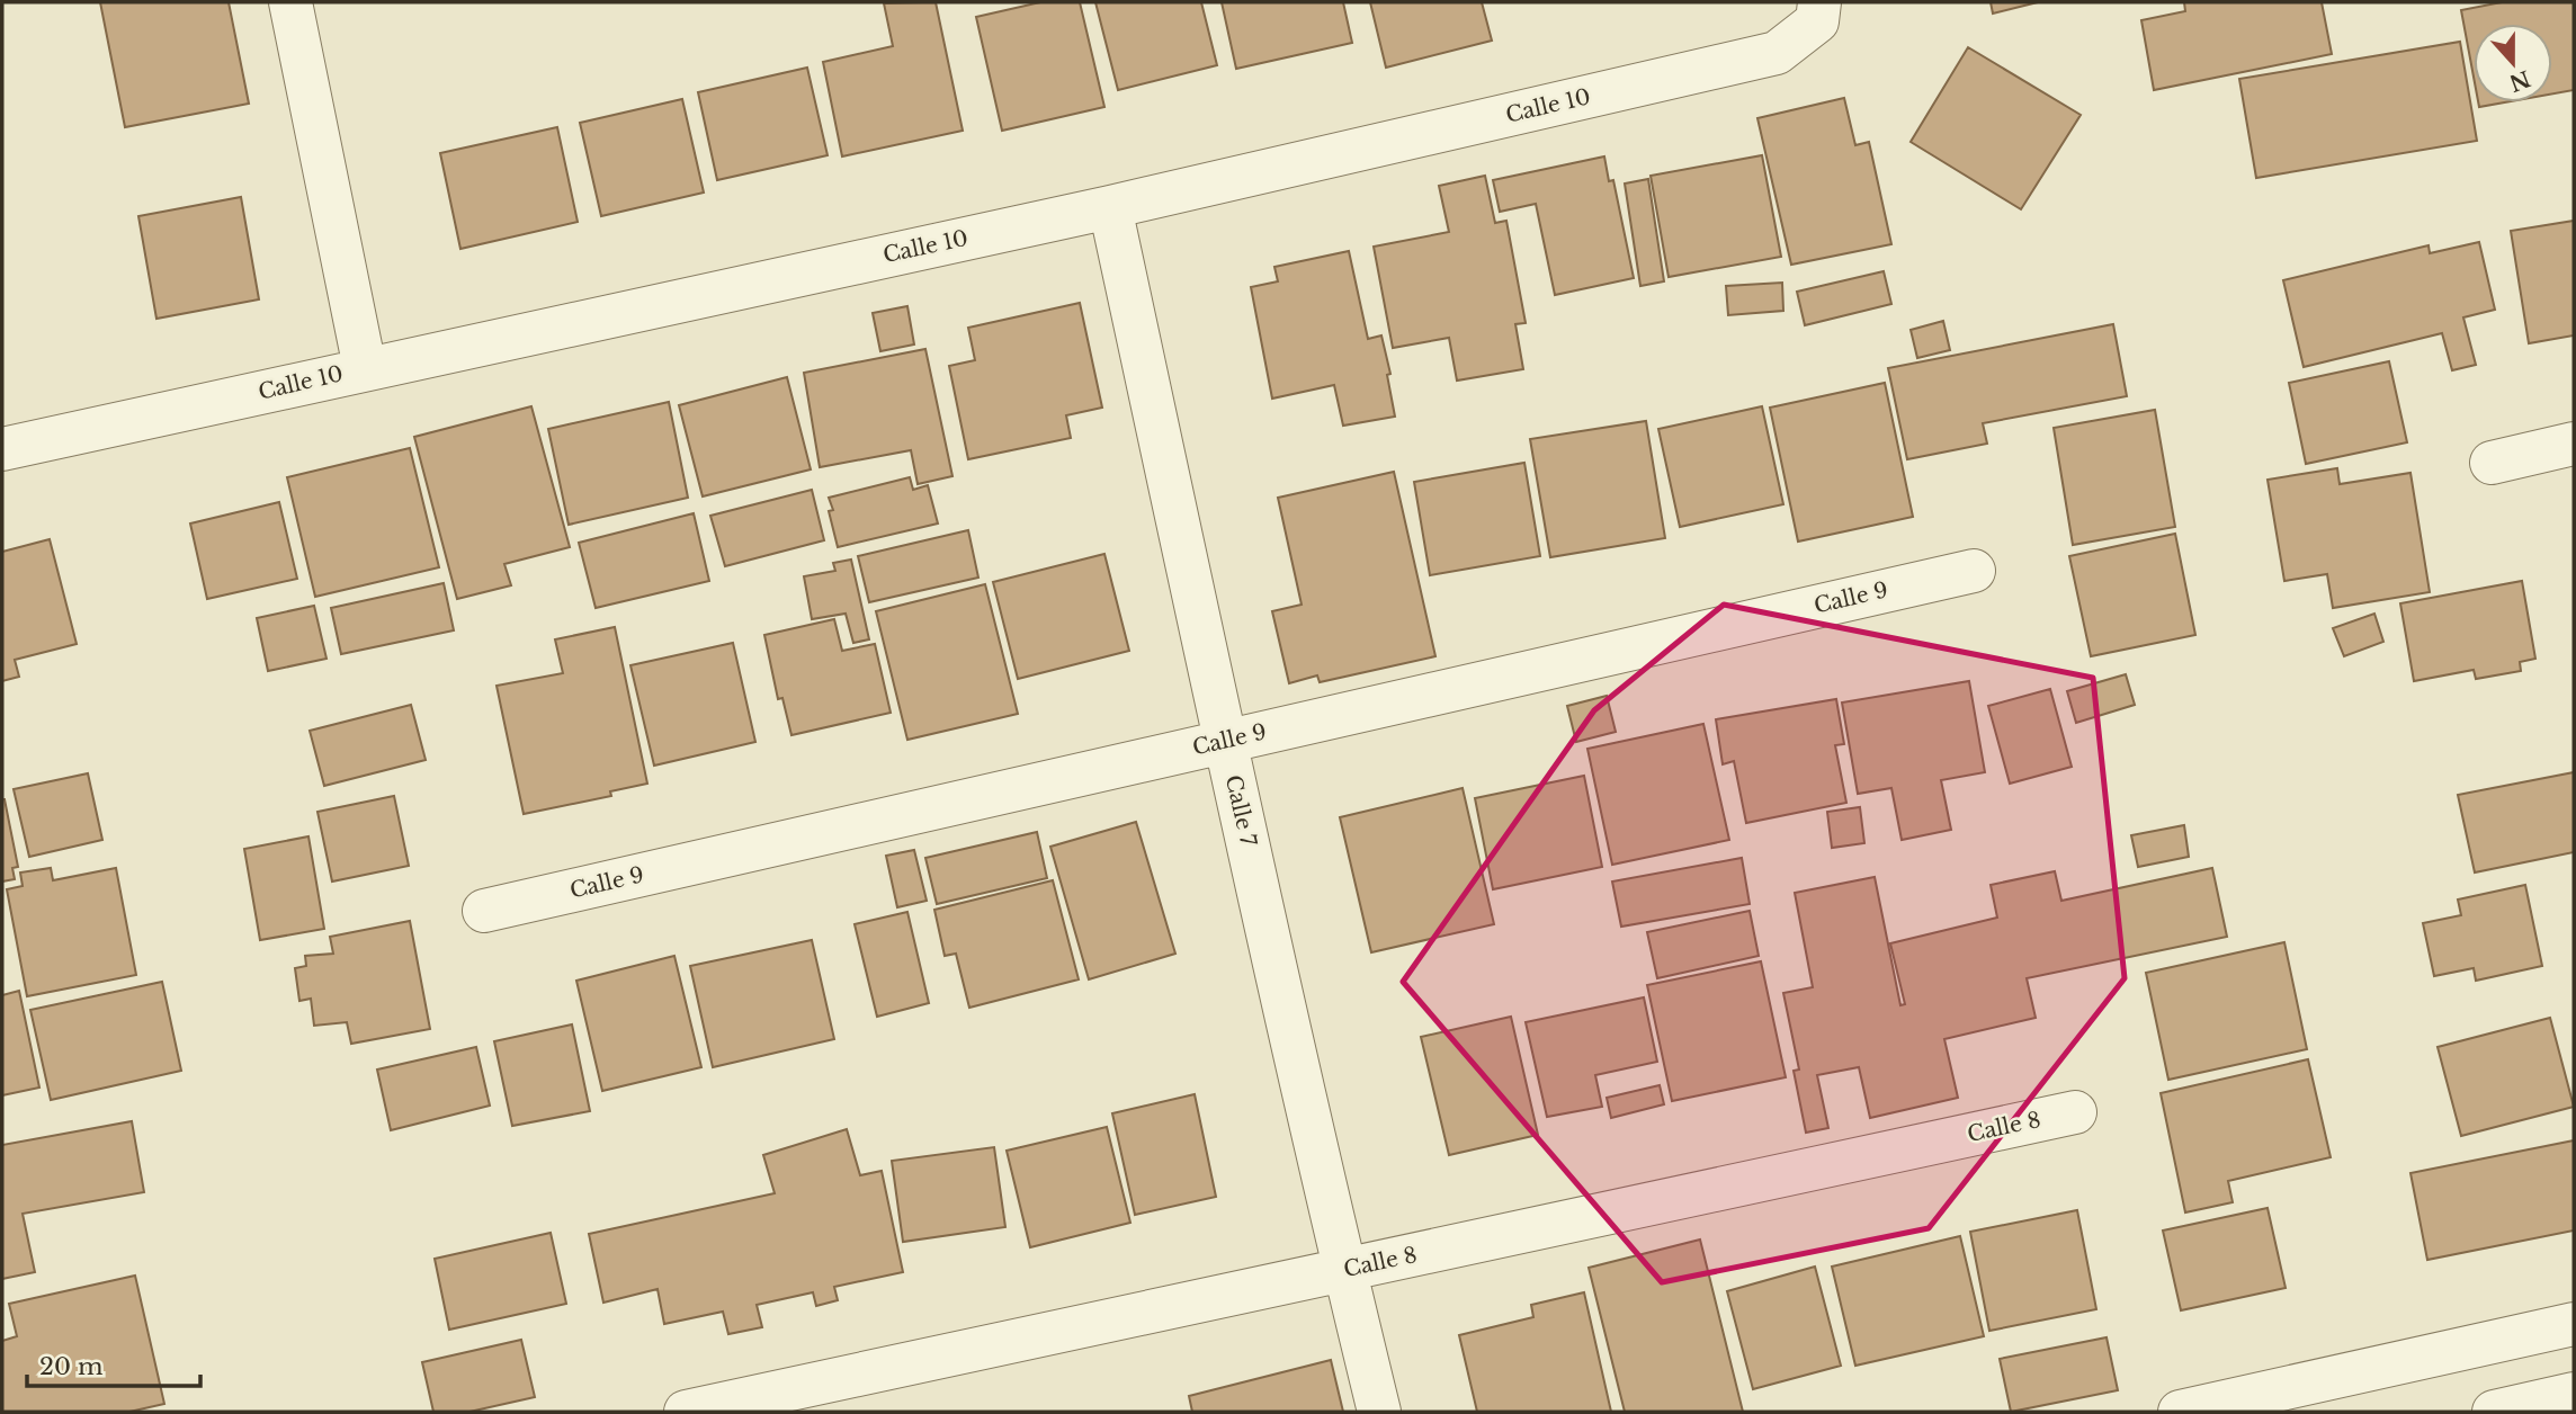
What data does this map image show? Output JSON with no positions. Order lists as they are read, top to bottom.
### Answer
{
  "streets": {
    "street": [
      "Calle 10",
      "Calle 9",
      "Calle 7",
      "Calle 8"
    ]
  },
  "crossings": [
    ["Calle 10", "Calle 7"],
    ["Calle 9", "Calle 7"],
    ["Calle 7", "Calle 8"]
  ],
  "scale_bar": "20 m",
  "north": "bottom"
}
